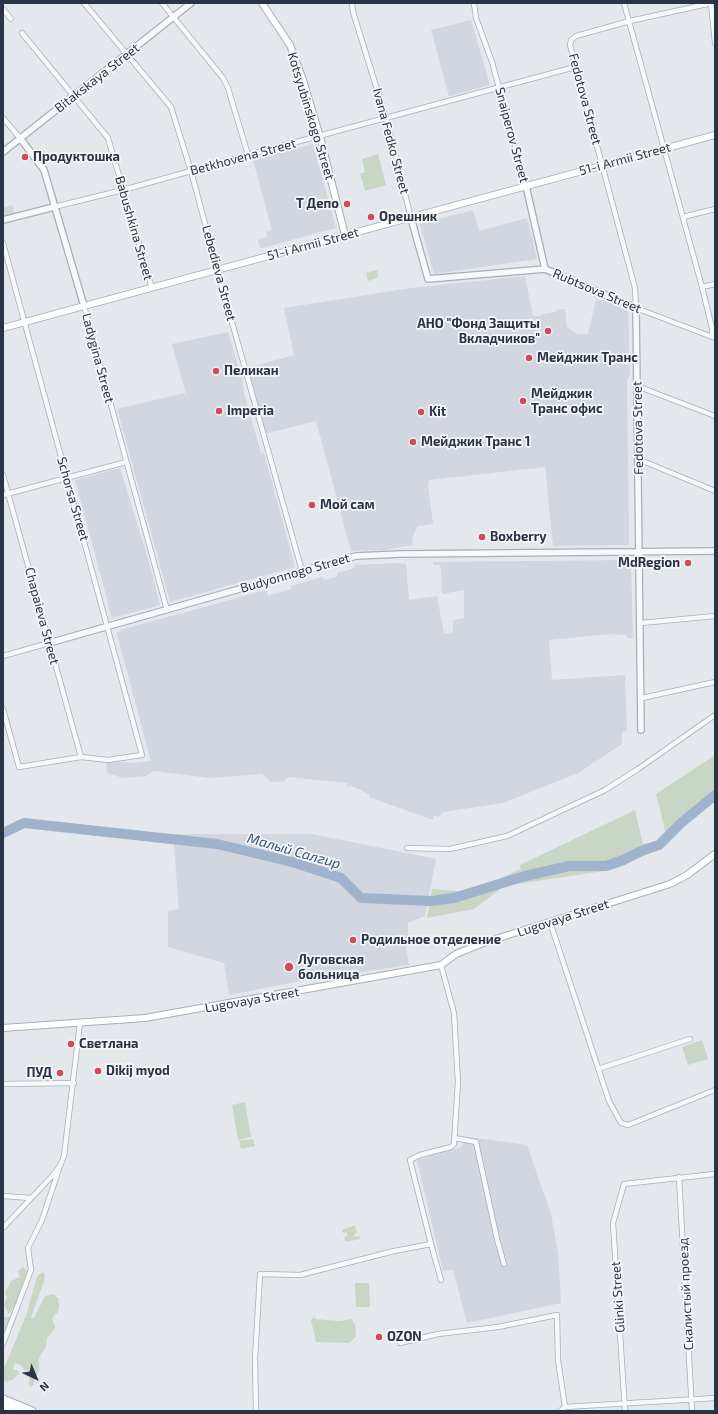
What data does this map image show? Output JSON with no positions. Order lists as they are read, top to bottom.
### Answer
{
  "streets": {
    "main road": ["Kotsyubinskogo Street", "51-i Armii Street", "Lugovaya Street"],
    "street": [
      "Bitakskaya Street",
      "Fedotova Street",
      "Snaiperov Street",
      "Ivana Fedko Street",
      "Betkhovena Street",
      "Babushkina Street",
      "Lebedieva Street",
      "Rubtsova Street",
      "Ladygina Street",
      "Schorsa Street",
      "Budyonnogo Street",
      "Chapaieva Street",
      "Скалистый проезд",
      "Glinki Street"
    ]
  },
  "crossings": [
    ["Bitakskaya Street", "Babushkina Street"],
    ["Bitakskaya Street", "Lebedieva Street"],
    ["Bitakskaya Street", "Ladygina Street"],
    ["Fedotova Street", "Betkhovena Street"],
    ["Fedotova Street", "51-i Armii Street"],
    ["Fedotova Street", "Rubtsova Street"],
    ["Fedotova Street", "Budyonnogo Street"],
    ["Kotsyubinskogo Street", "Betkhovena Street"],
    ["Kotsyubinskogo Street", "51-i Armii Street"],
    ["Snaiperov Street", "Betkhovena Street"],
    ["Snaiperov Street", "51-i Armii Street"],
    ["Snaiperov Street", "Rubtsova Street"],
    ["Ivana Fedko Street", "Betkhovena Street"],
    ["Ivana Fedko Street", "51-i Armii Street"],
    ["Ivana Fedko Street", "Rubtsova Street"],
    ["Betkhovena Street", "Babushkina Street"],
    ["Betkhovena Street", "Lebedieva Street"],
    ["Betkhovena Street", "Ladygina Street"],
    ["51-i Armii Street", "Babushkina Street"],
    ["51-i Armii Street", "Lebedieva Street"],
    ["51-i Armii Street", "Ladygina Street"],
    ["51-i Armii Street", "Schorsa Street"],
    ["Lebedieva Street", "Budyonnogo Street"],
    ["Ladygina Street", "Budyonnogo Street"],
    ["Schorsa Street", "Budyonnogo Street"],
    ["Schorsa Street", "Chapaieva Street"],
    ["Budyonnogo Street", "Chapaieva Street"],
    ["Скалистый проезд", "Glinki Street"]
  ],
  "water": ["Малый Салгир"],
  "places": [
    "Продуктошка",
    "Т Депо",
    "Орешник",
    "АНО \"Фонд Защиты Вкладчиков\"",
    "Мейджик Транс",
    "Пеликан",
    "Мейджик Транс офис",
    "Imperia",
    "Kit",
    "Мейджик Транс 1",
    "Мой сам",
    "Boxberry",
    "MdRegion",
    "Родильное отделение",
    "Луговская больница",
    "Светлана",
    "Dikij myod",
    "ПУД",
    "OZON"
  ],
  "north": "bottom right"
}
